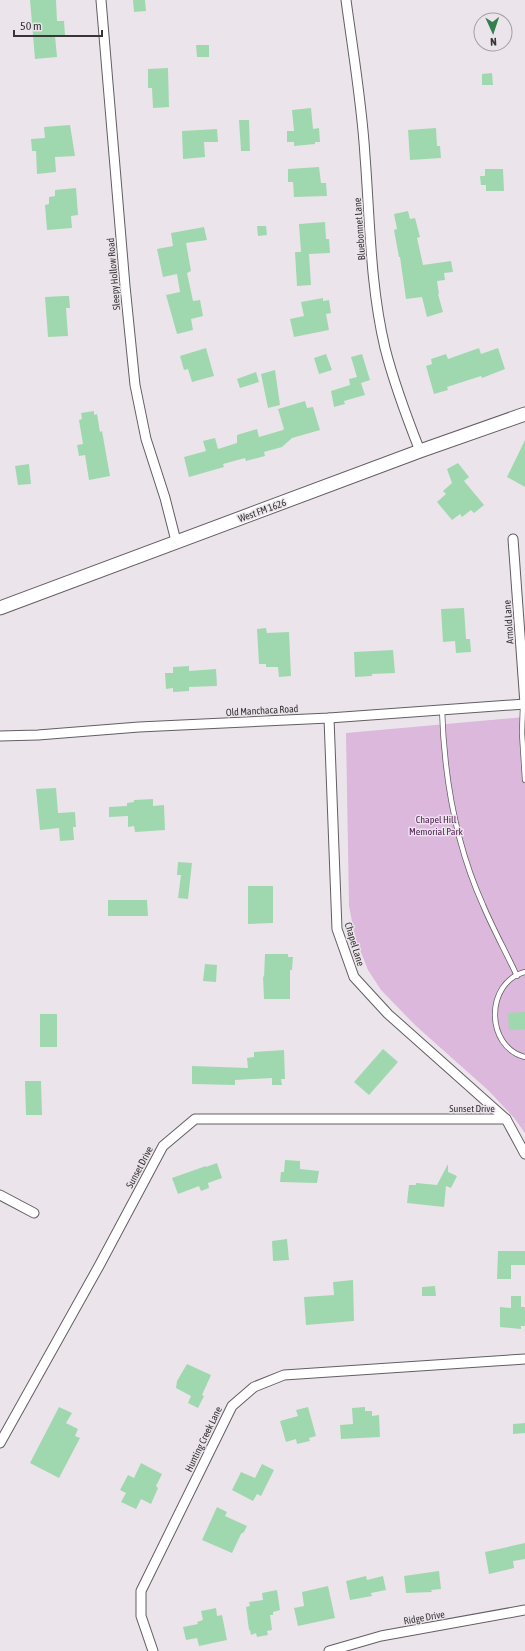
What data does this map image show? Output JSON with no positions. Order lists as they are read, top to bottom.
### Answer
{
  "streets": {
    "main road": ["West FM 1626"],
    "street": [
      "Bluebonnet Lane",
      "Sleepy Hollow Road",
      "Arnold Lane",
      "Old Manchaca Road",
      "Chapel Lane",
      "Sunset Drive",
      "Hunting Creek Lane",
      "Ridge Drive"
    ]
  },
  "crossings": [
    ["Bluebonnet Lane", "West FM 1626"],
    ["Sleepy Hollow Road", "West FM 1626"],
    ["Arnold Lane", "Old Manchaca Road"],
    ["Old Manchaca Road", "Chapel Lane"],
    ["Chapel Lane", "Sunset Drive"]
  ],
  "parks": ["Chapel Hill Memorial Park"],
  "scale_bar": "50 m",
  "north": "bottom"
}
